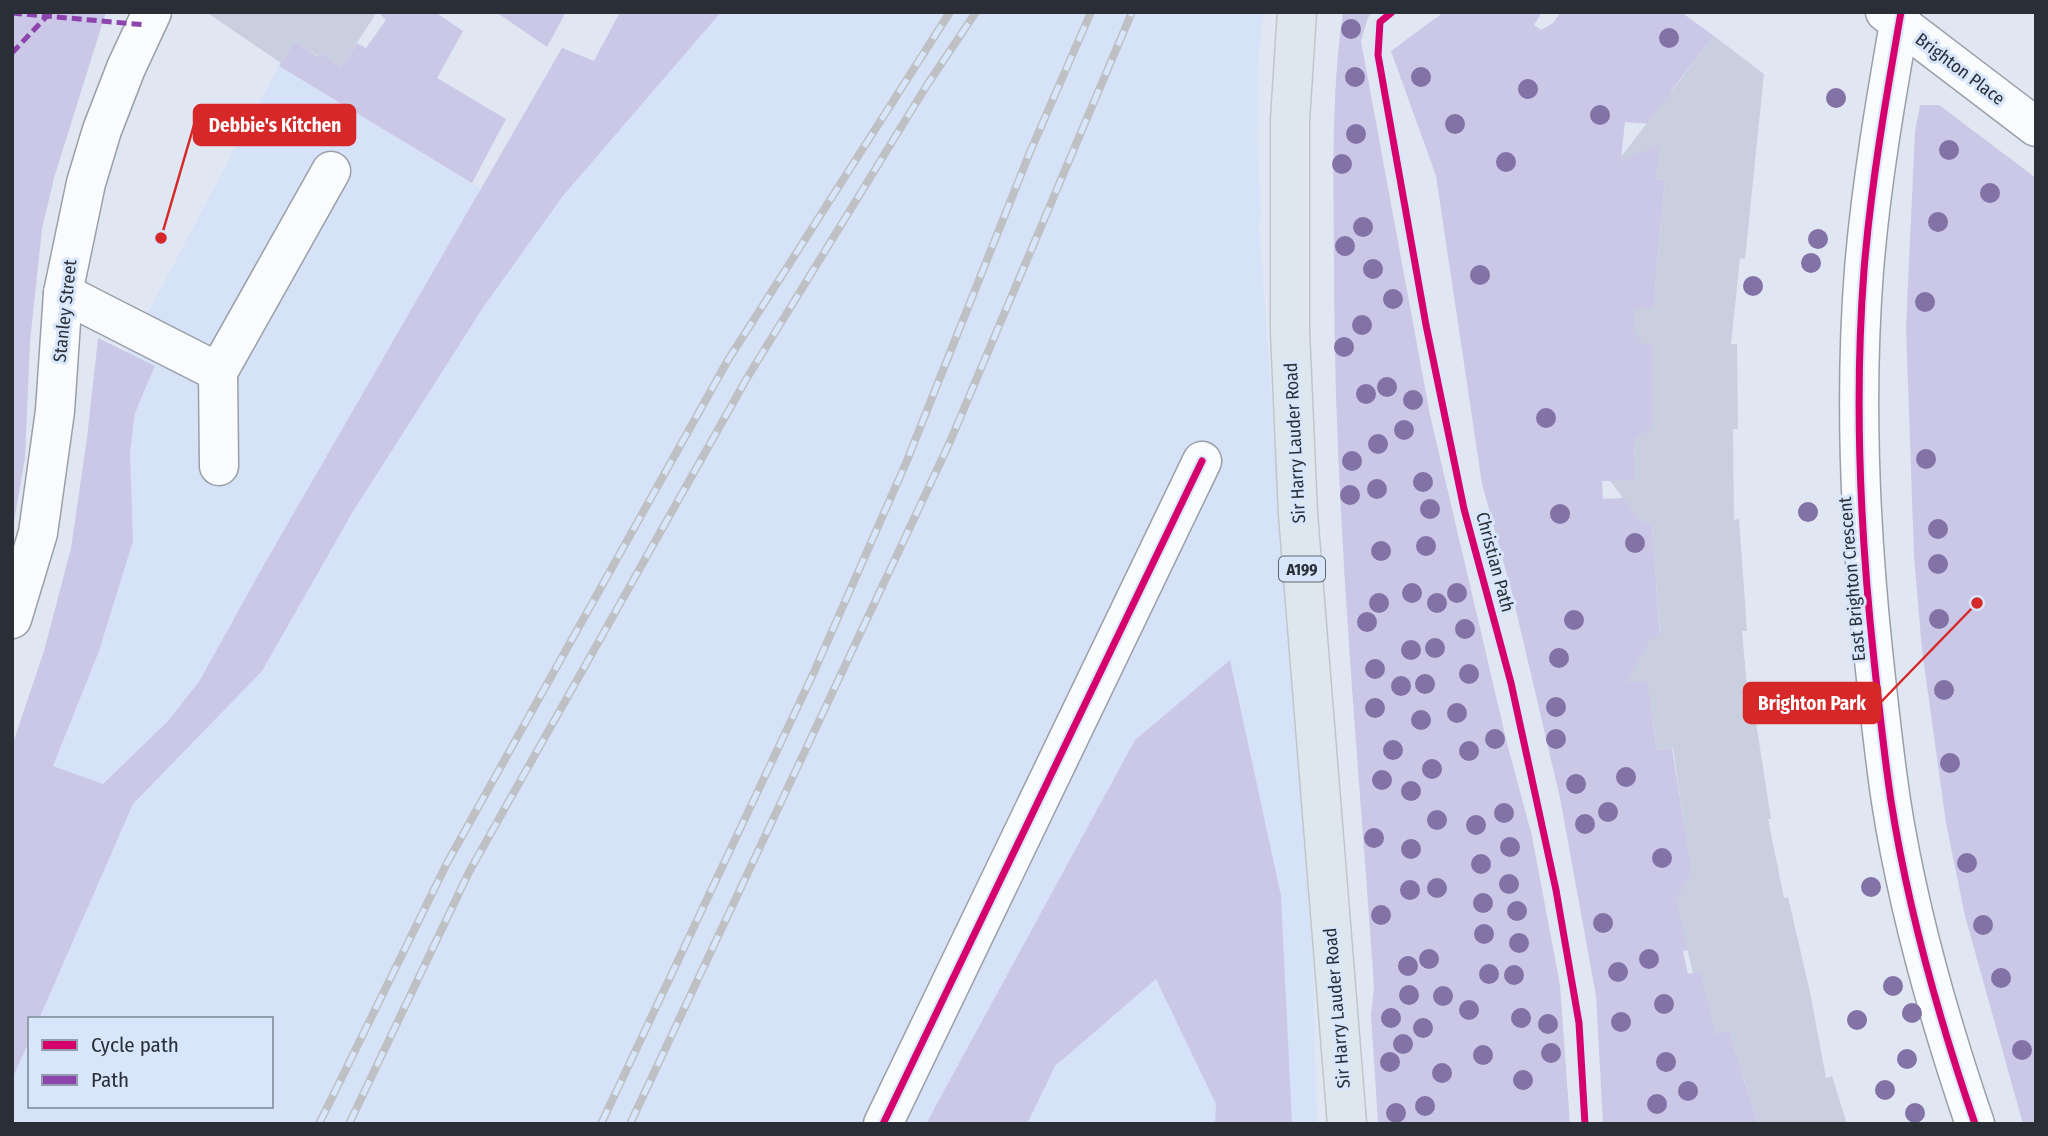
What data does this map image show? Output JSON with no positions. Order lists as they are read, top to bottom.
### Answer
{
  "streets": {
    "main road": ["Sir Harry Lauder Road", "A199"],
    "street": ["Brighton Place", "Stanley Street", "East Brighton Crescent"],
    "cycle path": ["Christian Path"]
  },
  "crossings": [
    ["Brighton Place", "East Brighton Crescent"]
  ],
  "places": ["Debbie's Kitchen", "Brighton Park"],
  "legend": ["Cycle path", "Path"]
}
